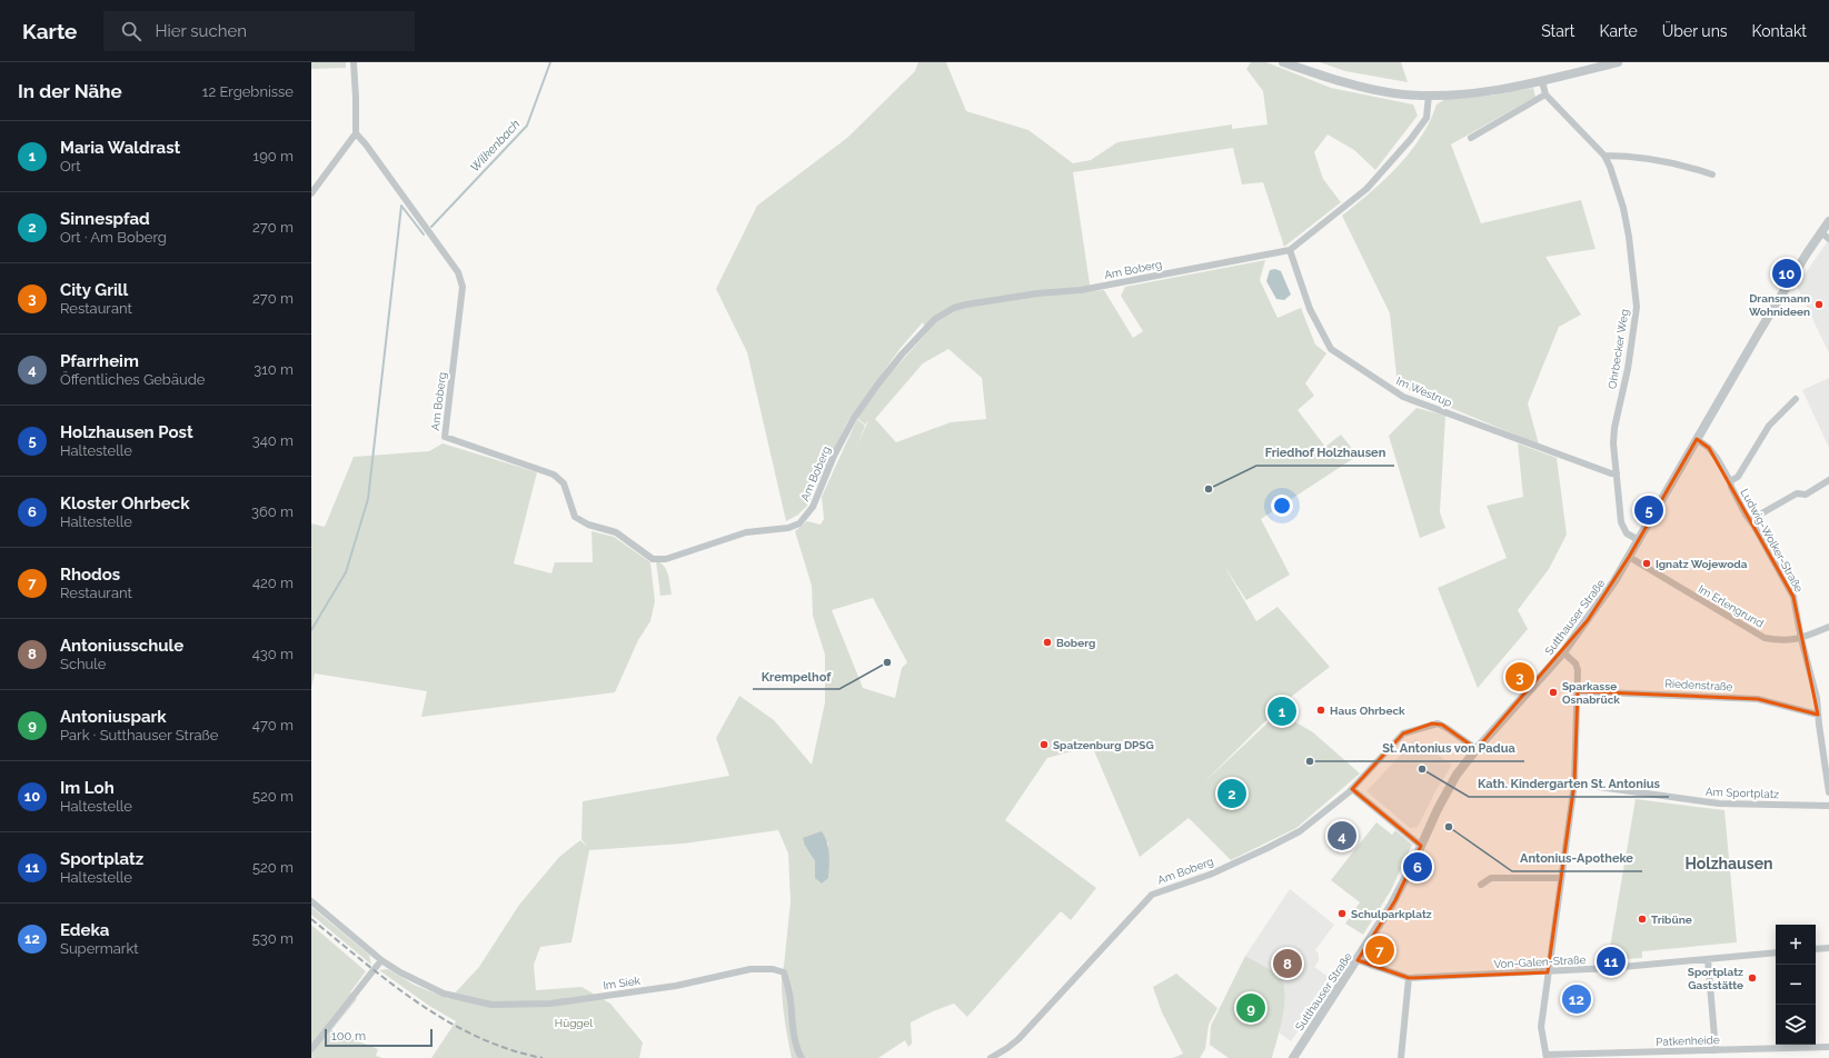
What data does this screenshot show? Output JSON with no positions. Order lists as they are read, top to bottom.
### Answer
{
  "streets": {
    "street": [
      "Am Boberg",
      "Ohrbecker Weg",
      "Im Westrup",
      "Ludwig-Wolker-Straße",
      "Im Erlengrund",
      "Sutthauser Straße",
      "Riedenstraße",
      "Am Sportplatz",
      "Von-Galen-Straße",
      "Im Siek",
      "Patkenheide"
    ]
  },
  "crossings": [
    ["Am Boberg", "Im Westrup"],
    ["Am Boberg", "Sutthauser Straße"],
    ["Ohrbecker Weg", "Im Westrup"],
    ["Ohrbecker Weg", "Sutthauser Straße"],
    ["Ludwig-Wolker-Straße", "Im Erlengrund"],
    ["Ludwig-Wolker-Straße", "Sutthauser Straße"],
    ["Ludwig-Wolker-Straße", "Riedenstraße"],
    ["Im Erlengrund", "Sutthauser Straße"],
    ["Sutthauser Straße", "Von-Galen-Straße"]
  ],
  "districts": ["Holzhausen"],
  "water": ["Wilkenbach"],
  "parks": ["Hüggel"],
  "places": [
    "Dransmann Wohnideen",
    "Friedhof Holzhausen",
    "Ignatz Wojewoda",
    "Boberg",
    "Krempelhof",
    "Sparkasse Osnabrück",
    "Haus Ohrbeck",
    "Spatzenburg DPSG",
    "St. Antonius von Padua",
    "Kath. Kindergarten St. Antonius",
    "Antonius-Apotheke",
    "Schulparkplatz",
    "Tribüne",
    "Sportplatz Gaststätte"
  ],
  "scale_bar": "100 m",
  "page": {
    "header": "Karte",
    "search": "Hier suchen",
    "nav": [
      "Start",
      "Karte",
      "Über uns",
      "Kontakt"
    ],
    "heading": ["In der Nähe", "12 Ergebnisse"],
    "list": [
      {
        "mark": "1",
        "name": "Maria Waldrast",
        "note": "Ort",
        "value": "190 m"
      },
      {
        "mark": "2",
        "name": "Sinnespfad",
        "note": "Ort · Am Boberg",
        "value": "270 m"
      },
      {
        "mark": "3",
        "name": "City Grill",
        "note": "Restaurant",
        "value": "270 m"
      },
      {
        "mark": "4",
        "name": "Pfarrheim",
        "note": "Öffentliches Gebäude",
        "value": "310 m"
      },
      {
        "mark": "5",
        "name": "Holzhausen Post",
        "note": "Haltestelle",
        "value": "340 m"
      },
      {
        "mark": "6",
        "name": "Kloster Ohrbeck",
        "note": "Haltestelle",
        "value": "360 m"
      },
      {
        "mark": "7",
        "name": "Rhodos",
        "note": "Restaurant",
        "value": "420 m"
      },
      {
        "mark": "8",
        "name": "Antoniusschule",
        "note": "Schule",
        "value": "430 m"
      },
      {
        "mark": "9",
        "name": "Antoniuspark",
        "note": "Park · Sutthauser Straße",
        "value": "470 m"
      },
      {
        "mark": "10",
        "name": "Im Loh",
        "note": "Haltestelle",
        "value": "520 m"
      },
      {
        "mark": "11",
        "name": "Sportplatz",
        "note": "Haltestelle",
        "value": "520 m"
      },
      {
        "mark": "12",
        "name": "Edeka",
        "note": "Supermarkt",
        "value": "530 m"
      }
    ],
    "pins": [
      "10",
      "5",
      "3",
      "1",
      "2",
      "4",
      "6",
      "7",
      "11",
      "8",
      "12",
      "9"
    ],
    "map_buttons": ["+", "−"],
    "scale": "100 m"
  }
}
